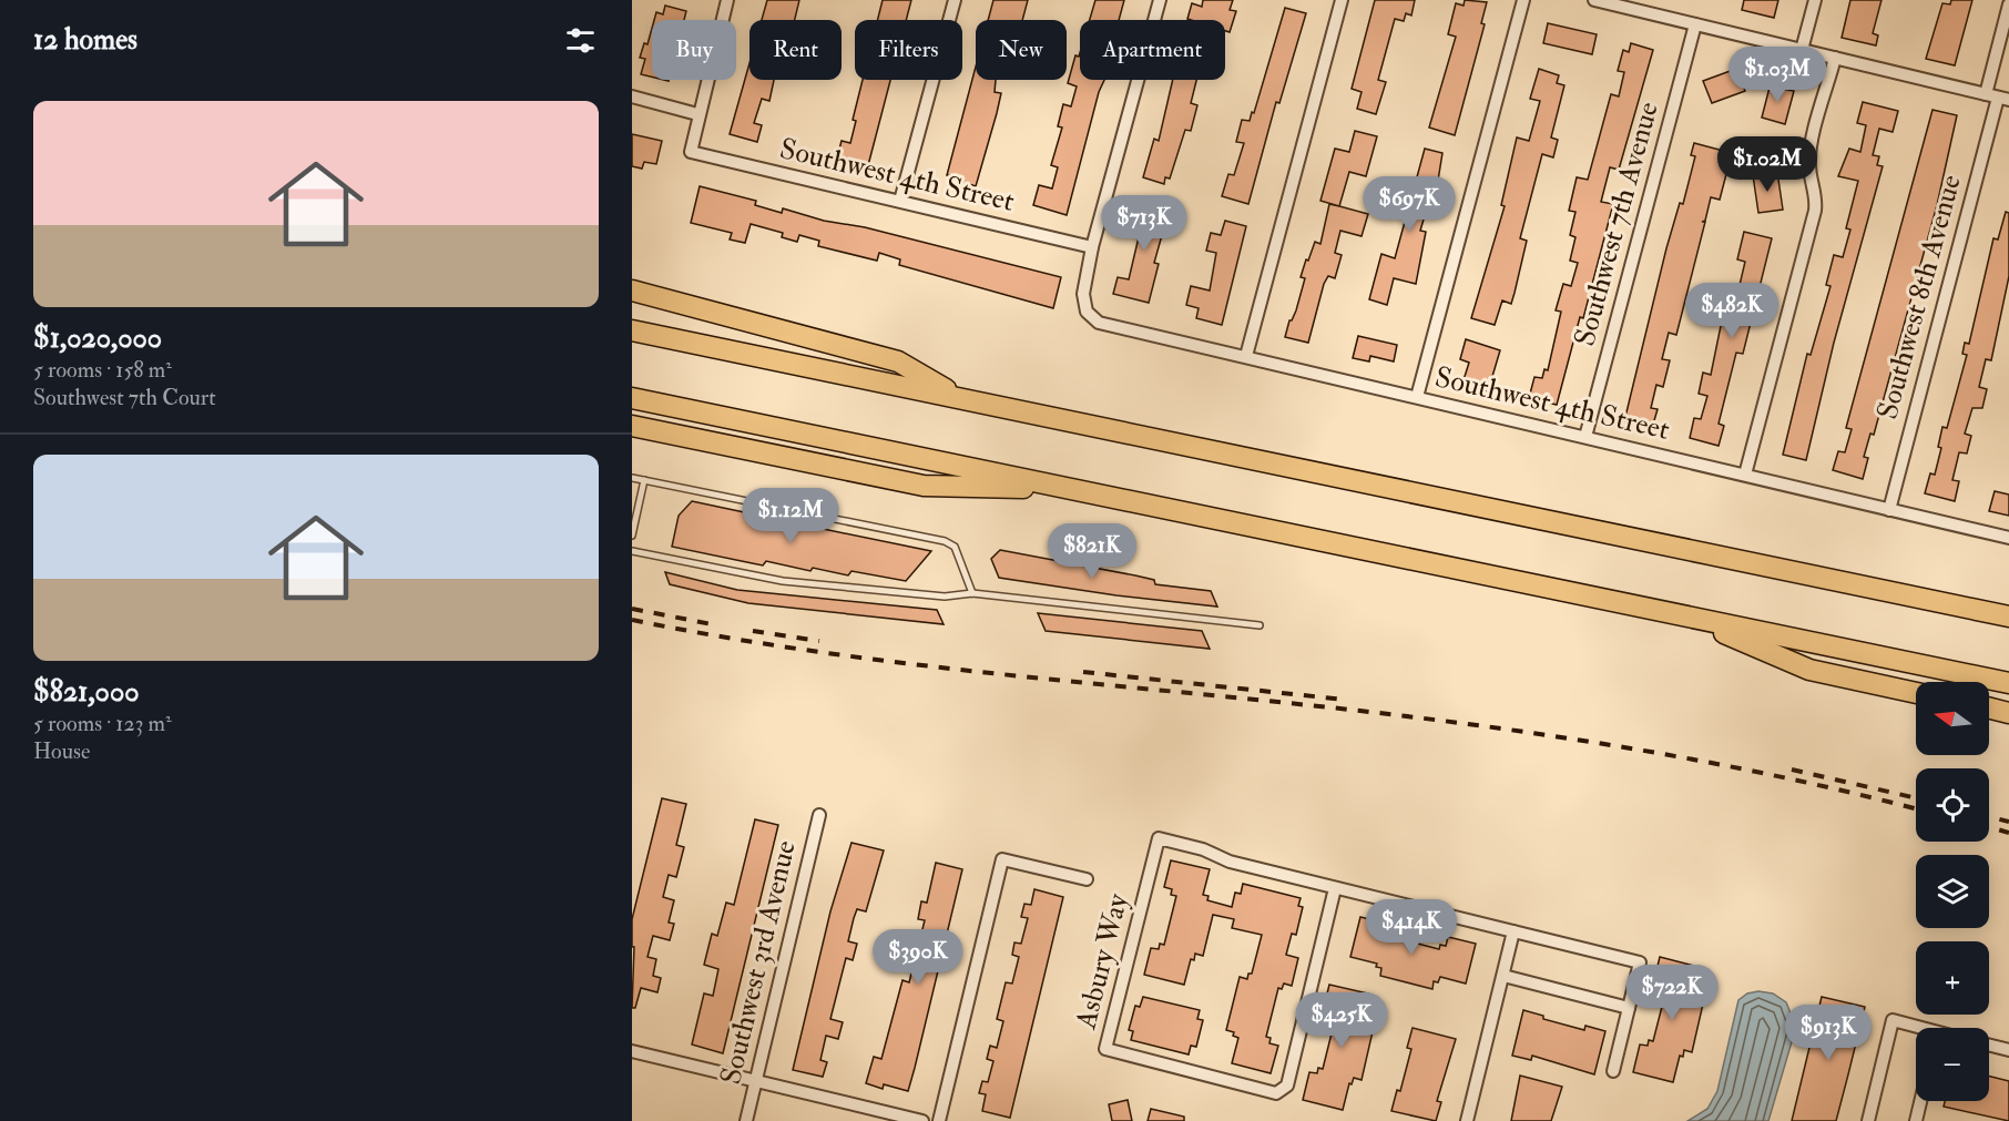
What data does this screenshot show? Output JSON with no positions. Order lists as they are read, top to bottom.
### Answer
{
  "streets": {
    "street": [
      "Southwest 4th Street",
      "Southwest 7th Avenue",
      "Southwest 8th Avenue",
      "Asbury Way",
      "Southwest 3rd Avenue"
    ]
  },
  "crossings": [
    ["Southwest 4th Street", "Southwest 7th Avenue"],
    ["Southwest 4th Street", "Southwest 8th Avenue"]
  ],
  "north": "left",
  "page": {
    "heading": "12 homes",
    "chip": [
      "Buy",
      "Rent",
      "Filters",
      "New",
      "Apartment"
    ],
    "price": [
      "$1.03M",
      "$1.02M",
      "$697K",
      "$713K",
      "$482K",
      "$1.12M",
      "$821K",
      "$414K",
      "$390K",
      "$722K",
      "$425K",
      "$913K"
    ],
    "list": [
      {
        "name": "$1,020,000",
        "note": "5 rooms · 158 m² · Southwest 7th Court"
      },
      {
        "name": "$821,000",
        "note": "5 rooms · 123 m² · House"
      }
    ],
    "map_buttons": ["+", "−"]
  }
}
